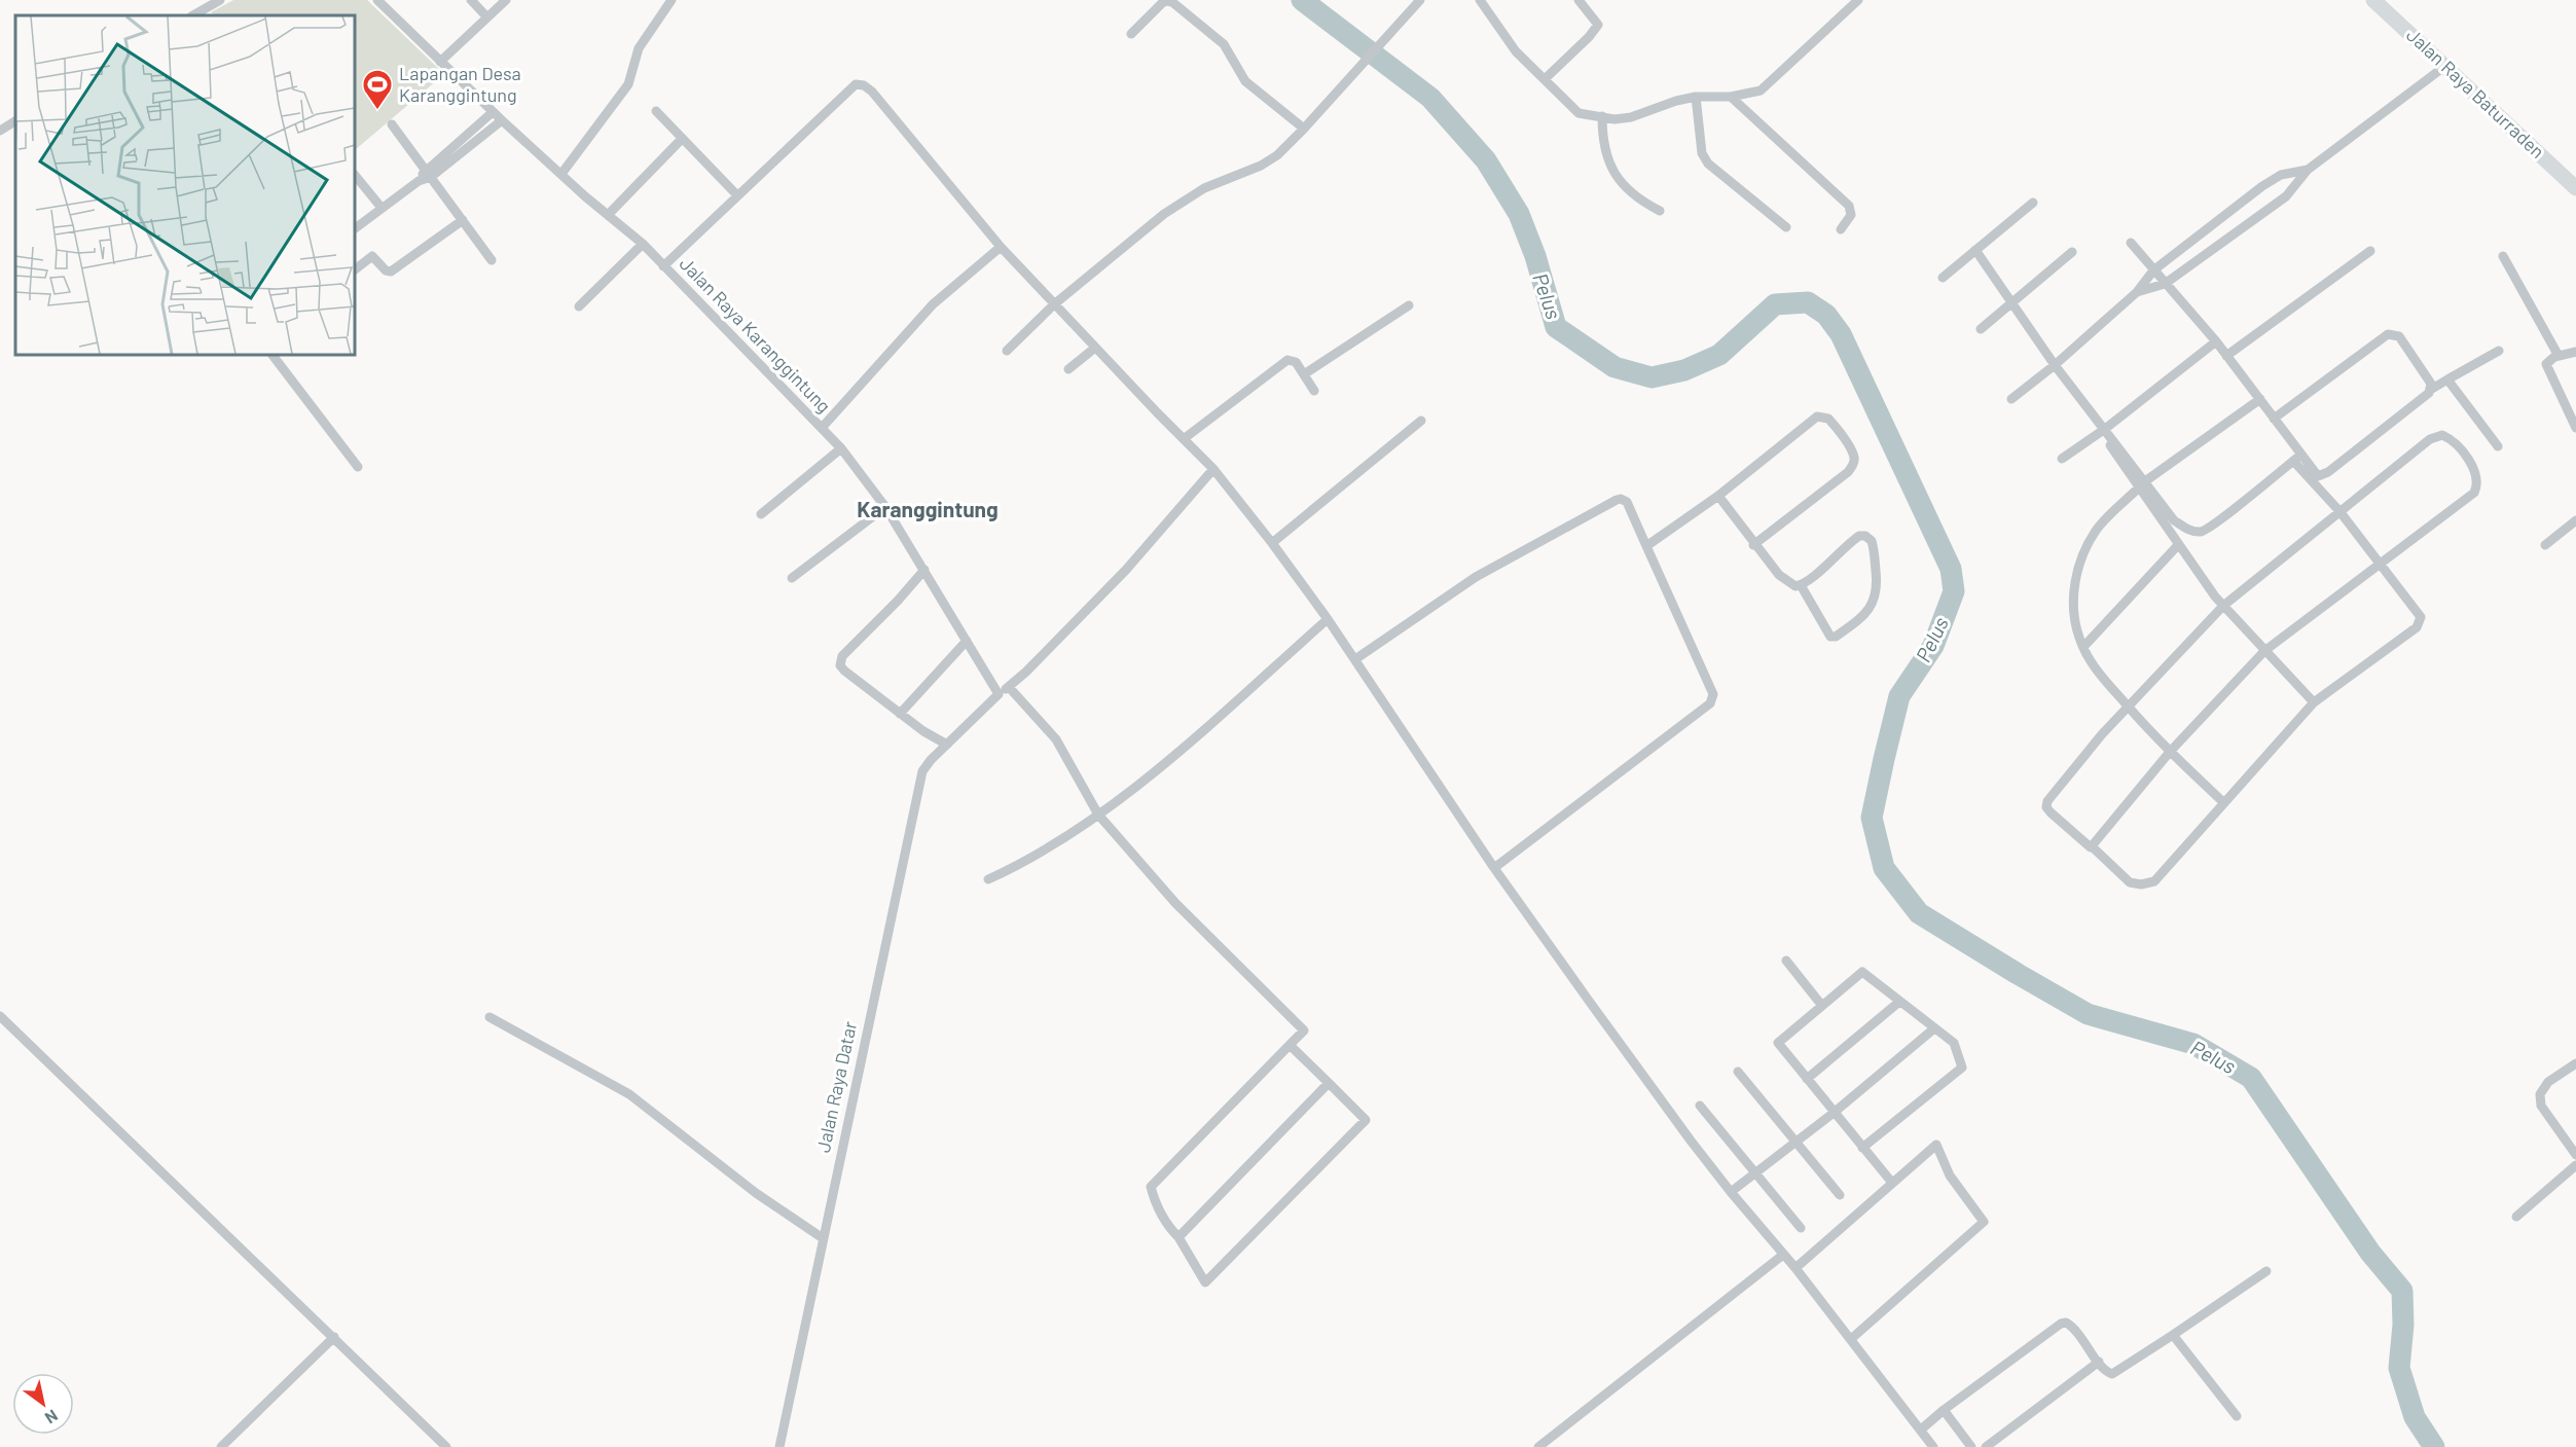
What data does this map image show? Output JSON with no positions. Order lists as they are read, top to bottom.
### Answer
{
  "streets": {
    "main road": ["Jalan Raya Baturraden"],
    "street": ["Jalan Raya Karanggintung", "Jalan Raya Datar"]
  },
  "districts": ["Karanggintung"],
  "water": ["Pelus"],
  "places": {
    "sports": ["Lapangan Desa Karanggintung"]
  },
  "north": "bottom right"
}
